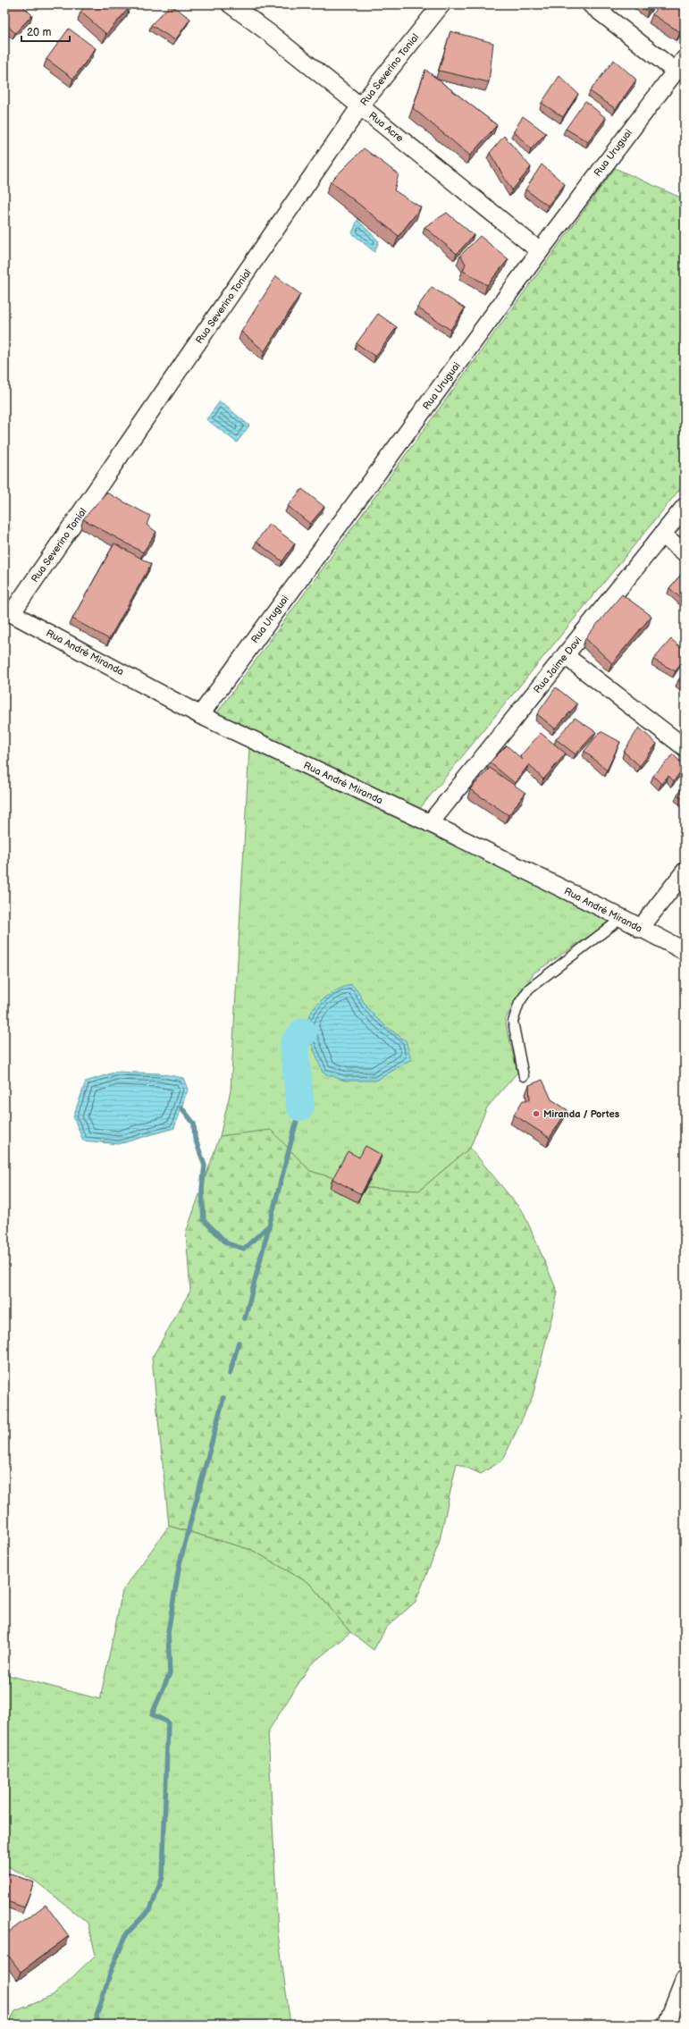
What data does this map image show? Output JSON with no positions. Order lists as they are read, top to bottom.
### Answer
{
  "streets": {
    "street": [
      "Rua Severino Tonial",
      "Rua Acre",
      "Rua Uruguai",
      "Rua André Miranda",
      "Rua Jaime Davi"
    ]
  },
  "crossings": [
    ["Rua Severino Tonial", "Rua Acre"],
    ["Rua Severino Tonial", "Rua André Miranda"],
    ["Rua Acre", "Rua Uruguai"],
    ["Rua Uruguai", "Rua André Miranda"],
    ["Rua André Miranda", "Rua Jaime Davi"]
  ],
  "places": ["Miranda / Portes"],
  "scale_bar": "20 m"
}
